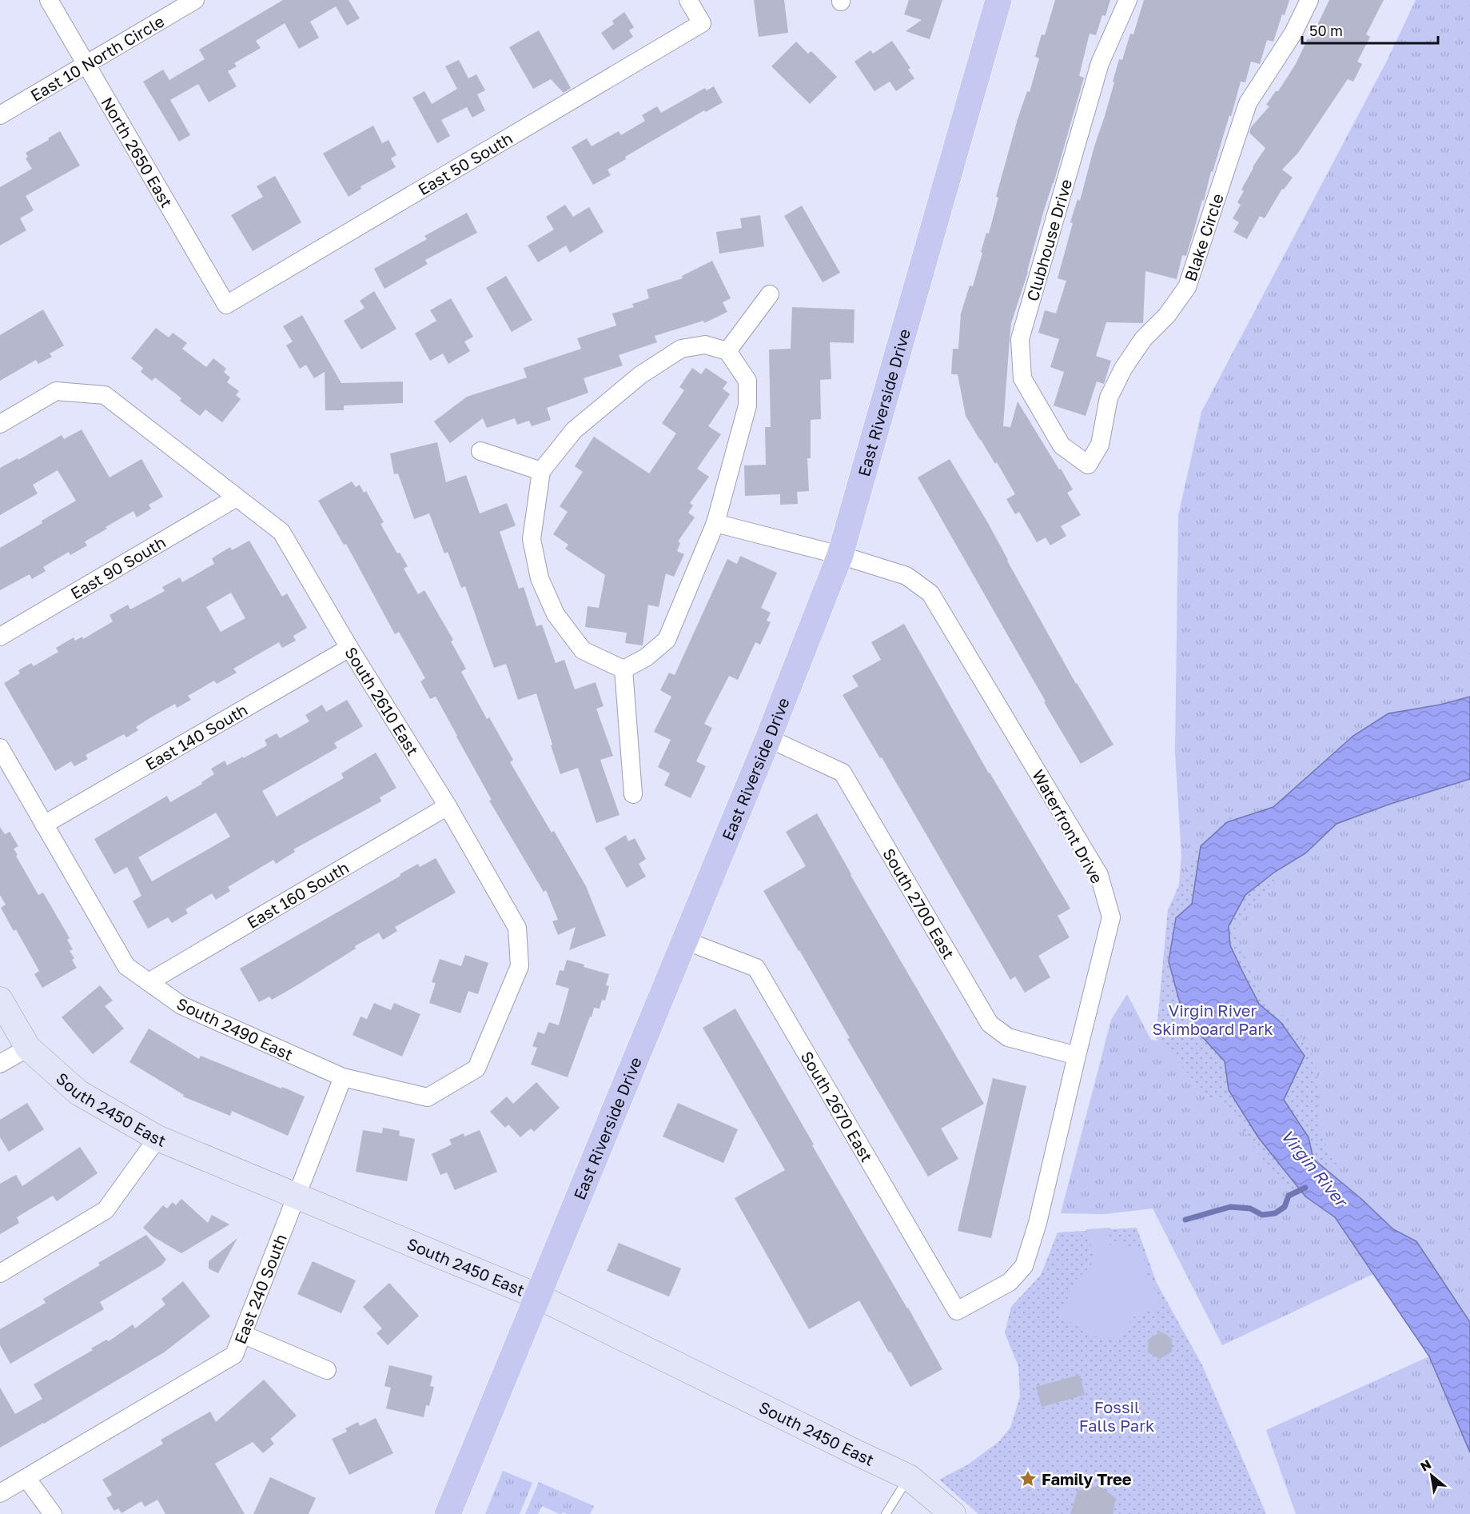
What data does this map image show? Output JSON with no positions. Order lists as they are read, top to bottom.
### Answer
{
  "streets": {
    "main road": ["East Riverside Drive"],
    "street": [
      "East 10 North Circle",
      "North 2650 East",
      "East 50 South",
      "Blake Circle",
      "Clubhouse Drive",
      "East 90 South",
      "South 2610 East",
      "East 140 South",
      "Waterfront Drive",
      "East 160 South",
      "South 2700 East",
      "South 2490 East",
      "South 2670 East",
      "South 2450 East",
      "East 240 South"
    ]
  },
  "crossings": [
    ["East 10 North Circle", "North 2650 East"],
    ["North 2650 East", "East 50 South"],
    ["Blake Circle", "Clubhouse Drive"],
    ["East Riverside Drive", "Waterfront Drive"],
    ["East Riverside Drive", "South 2700 East"],
    ["East Riverside Drive", "South 2670 East"],
    ["East Riverside Drive", "South 2450 East"],
    ["East 90 South", "South 2610 East"],
    ["South 2610 East", "East 140 South"],
    ["South 2610 East", "East 160 South"],
    ["South 2610 East", "South 2490 East"],
    ["East 140 South", "South 2490 East"],
    ["Waterfront Drive", "South 2700 East"],
    ["Waterfront Drive", "South 2670 East"],
    ["East 160 South", "South 2490 East"],
    ["South 2490 East", "East 240 South"],
    ["South 2450 East", "East 240 South"]
  ],
  "water": ["Virgin River"],
  "parks": ["Virgin River Skimboard Park", "Fossil Falls Park"],
  "places": {
    "place": ["Family Tree"]
  },
  "scale_bar": "50 m",
  "north": "top left"
}
